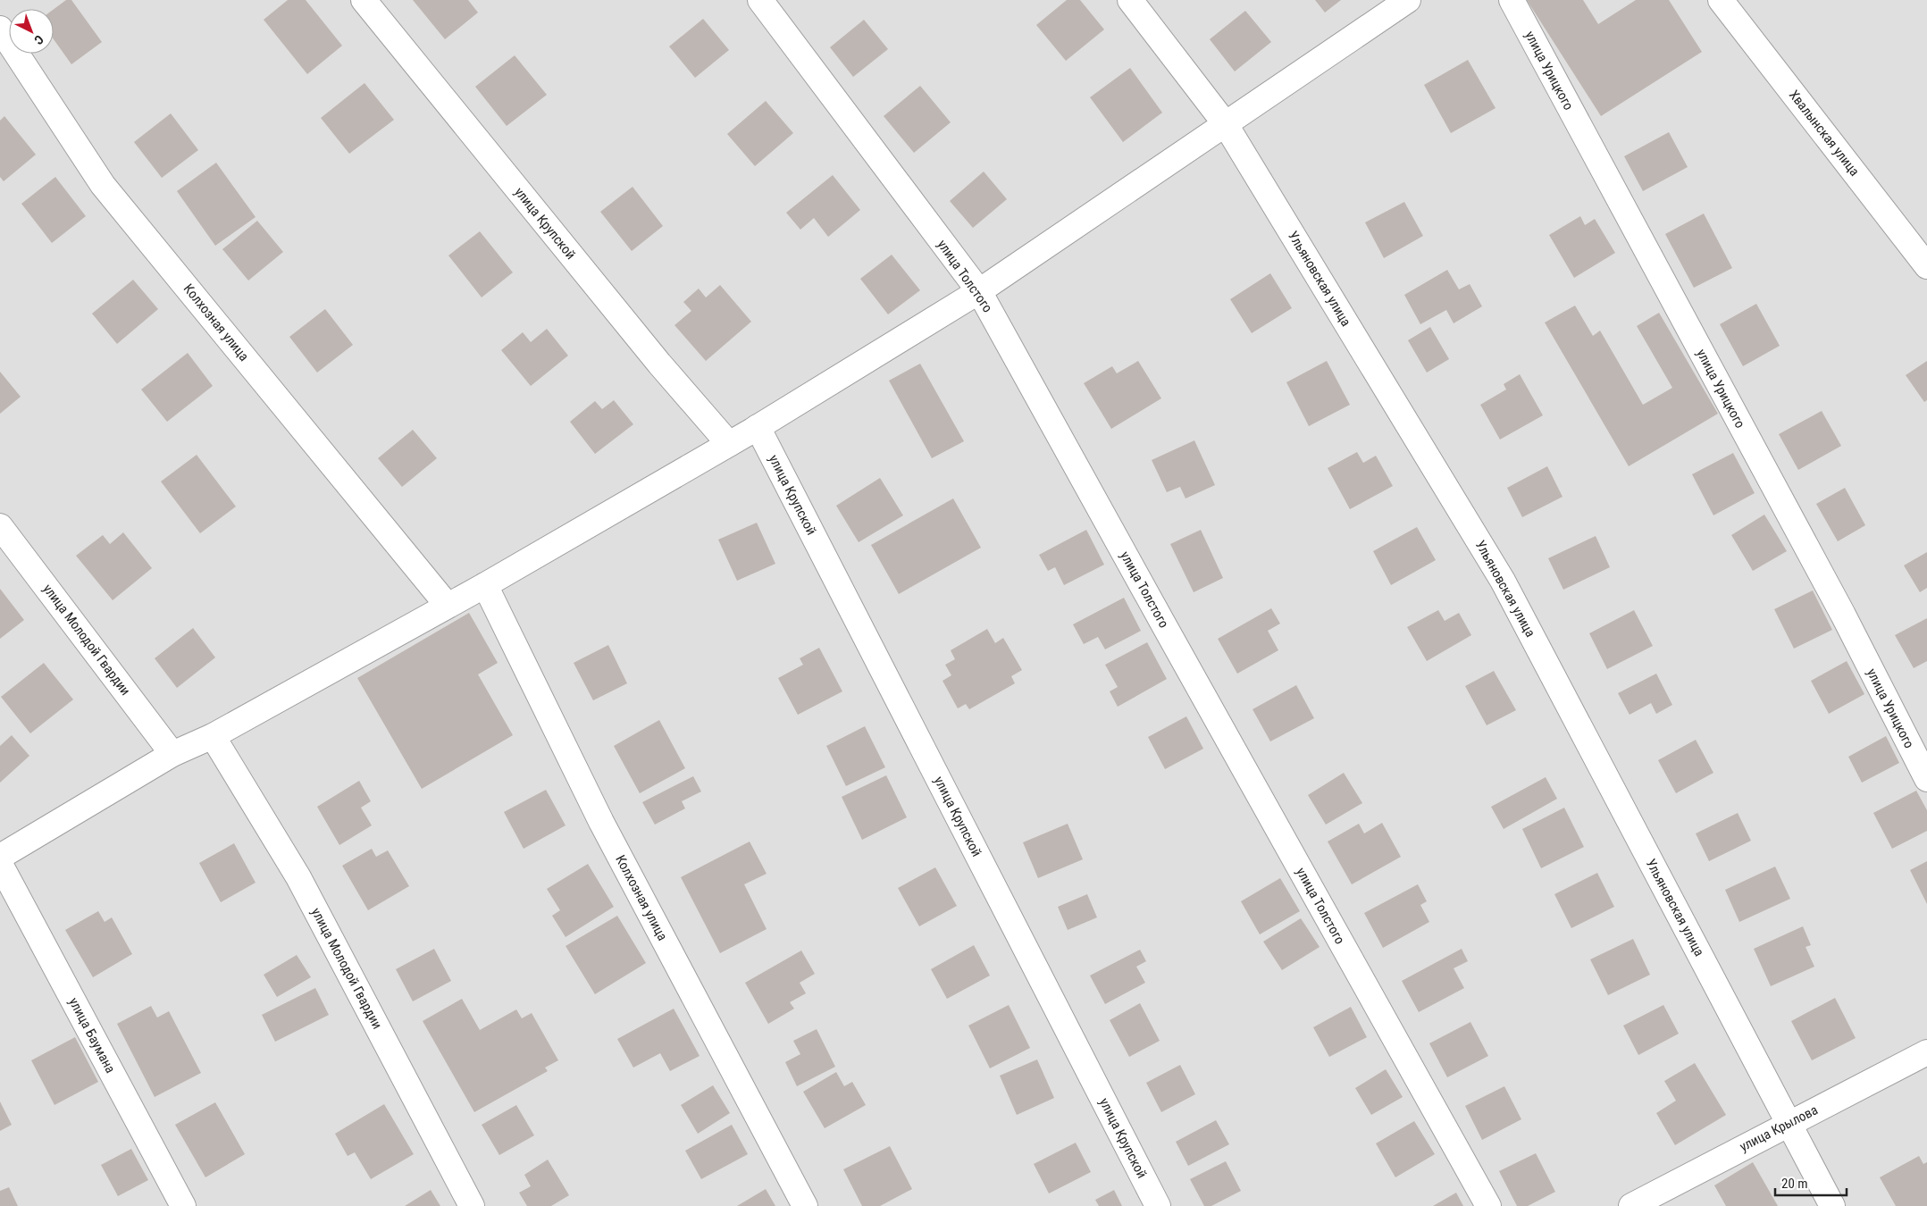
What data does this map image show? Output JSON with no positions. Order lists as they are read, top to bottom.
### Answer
{
  "streets": {
    "street": [
      "улица Урицкого",
      "Хвалынская улица",
      "улица Крупской",
      "улица Толстого",
      "Ульяновская улица",
      "Колхозная улица",
      "улица Молодой Гвардии",
      "улица Баумана",
      "улица Крылова"
    ]
  },
  "crossings": [
    ["Ульяновская улица", "улица Крылова"]
  ],
  "scale_bar": "20 m",
  "north": "bottom right"
}
